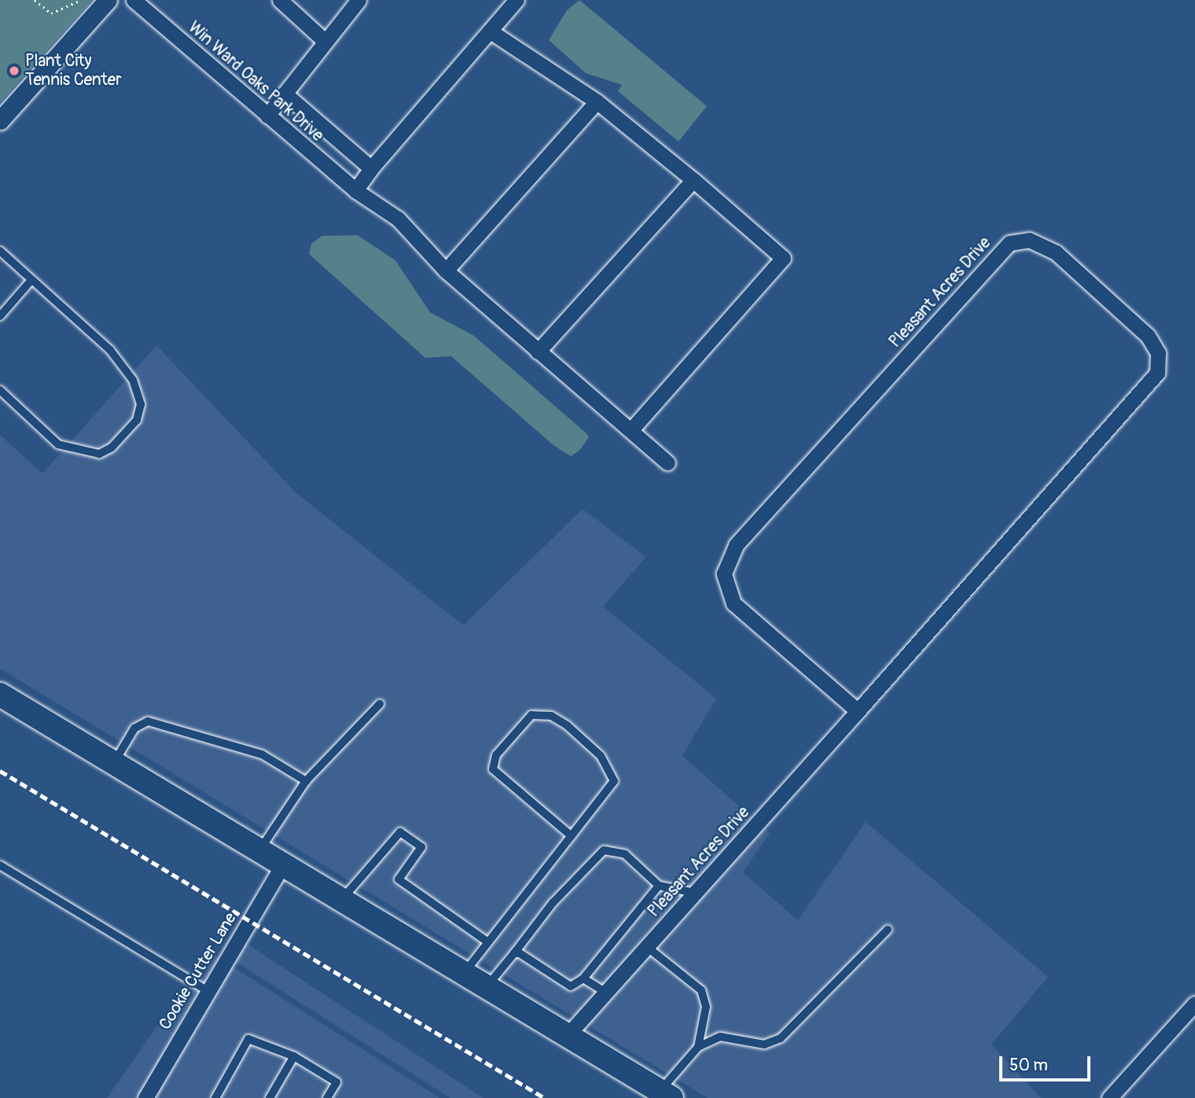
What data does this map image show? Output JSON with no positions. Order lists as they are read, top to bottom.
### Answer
{
  "streets": {
    "street": ["Win Ward Oaks Park Drive", "Pleasant Acres Drive", "Cookie Cutter Lane"]
  },
  "places": ["Plant City Tennis Center"],
  "scale_bar": "50 m"
}
